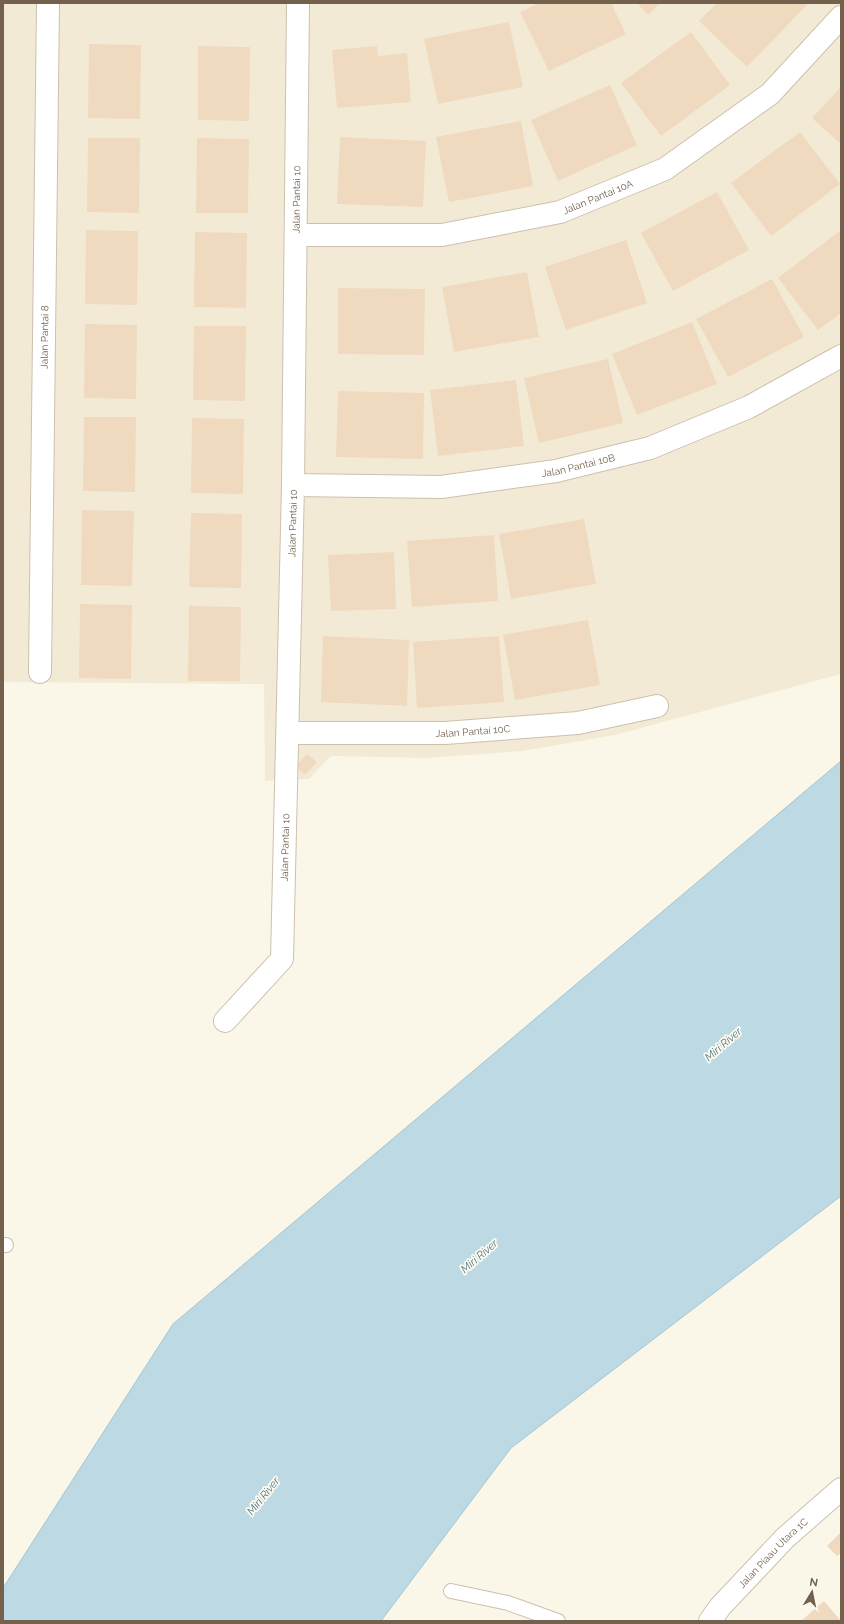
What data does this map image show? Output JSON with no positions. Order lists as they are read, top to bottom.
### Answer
{
  "streets": {
    "street": [
      "Jalan Pantai 10A",
      "Jalan Pantai 10",
      "Jalan Pantai 8",
      "Jalan Pantai 10B",
      "Jalan Pantai 10C",
      "Jalan Piaau Utara 1C"
    ]
  },
  "crossings": [
    ["Jalan Pantai 10A", "Jalan Pantai 10"],
    ["Jalan Pantai 10", "Jalan Pantai 10B"],
    ["Jalan Pantai 10", "Jalan Pantai 10C"]
  ],
  "water": ["Miri River"],
  "north": "top"
}
